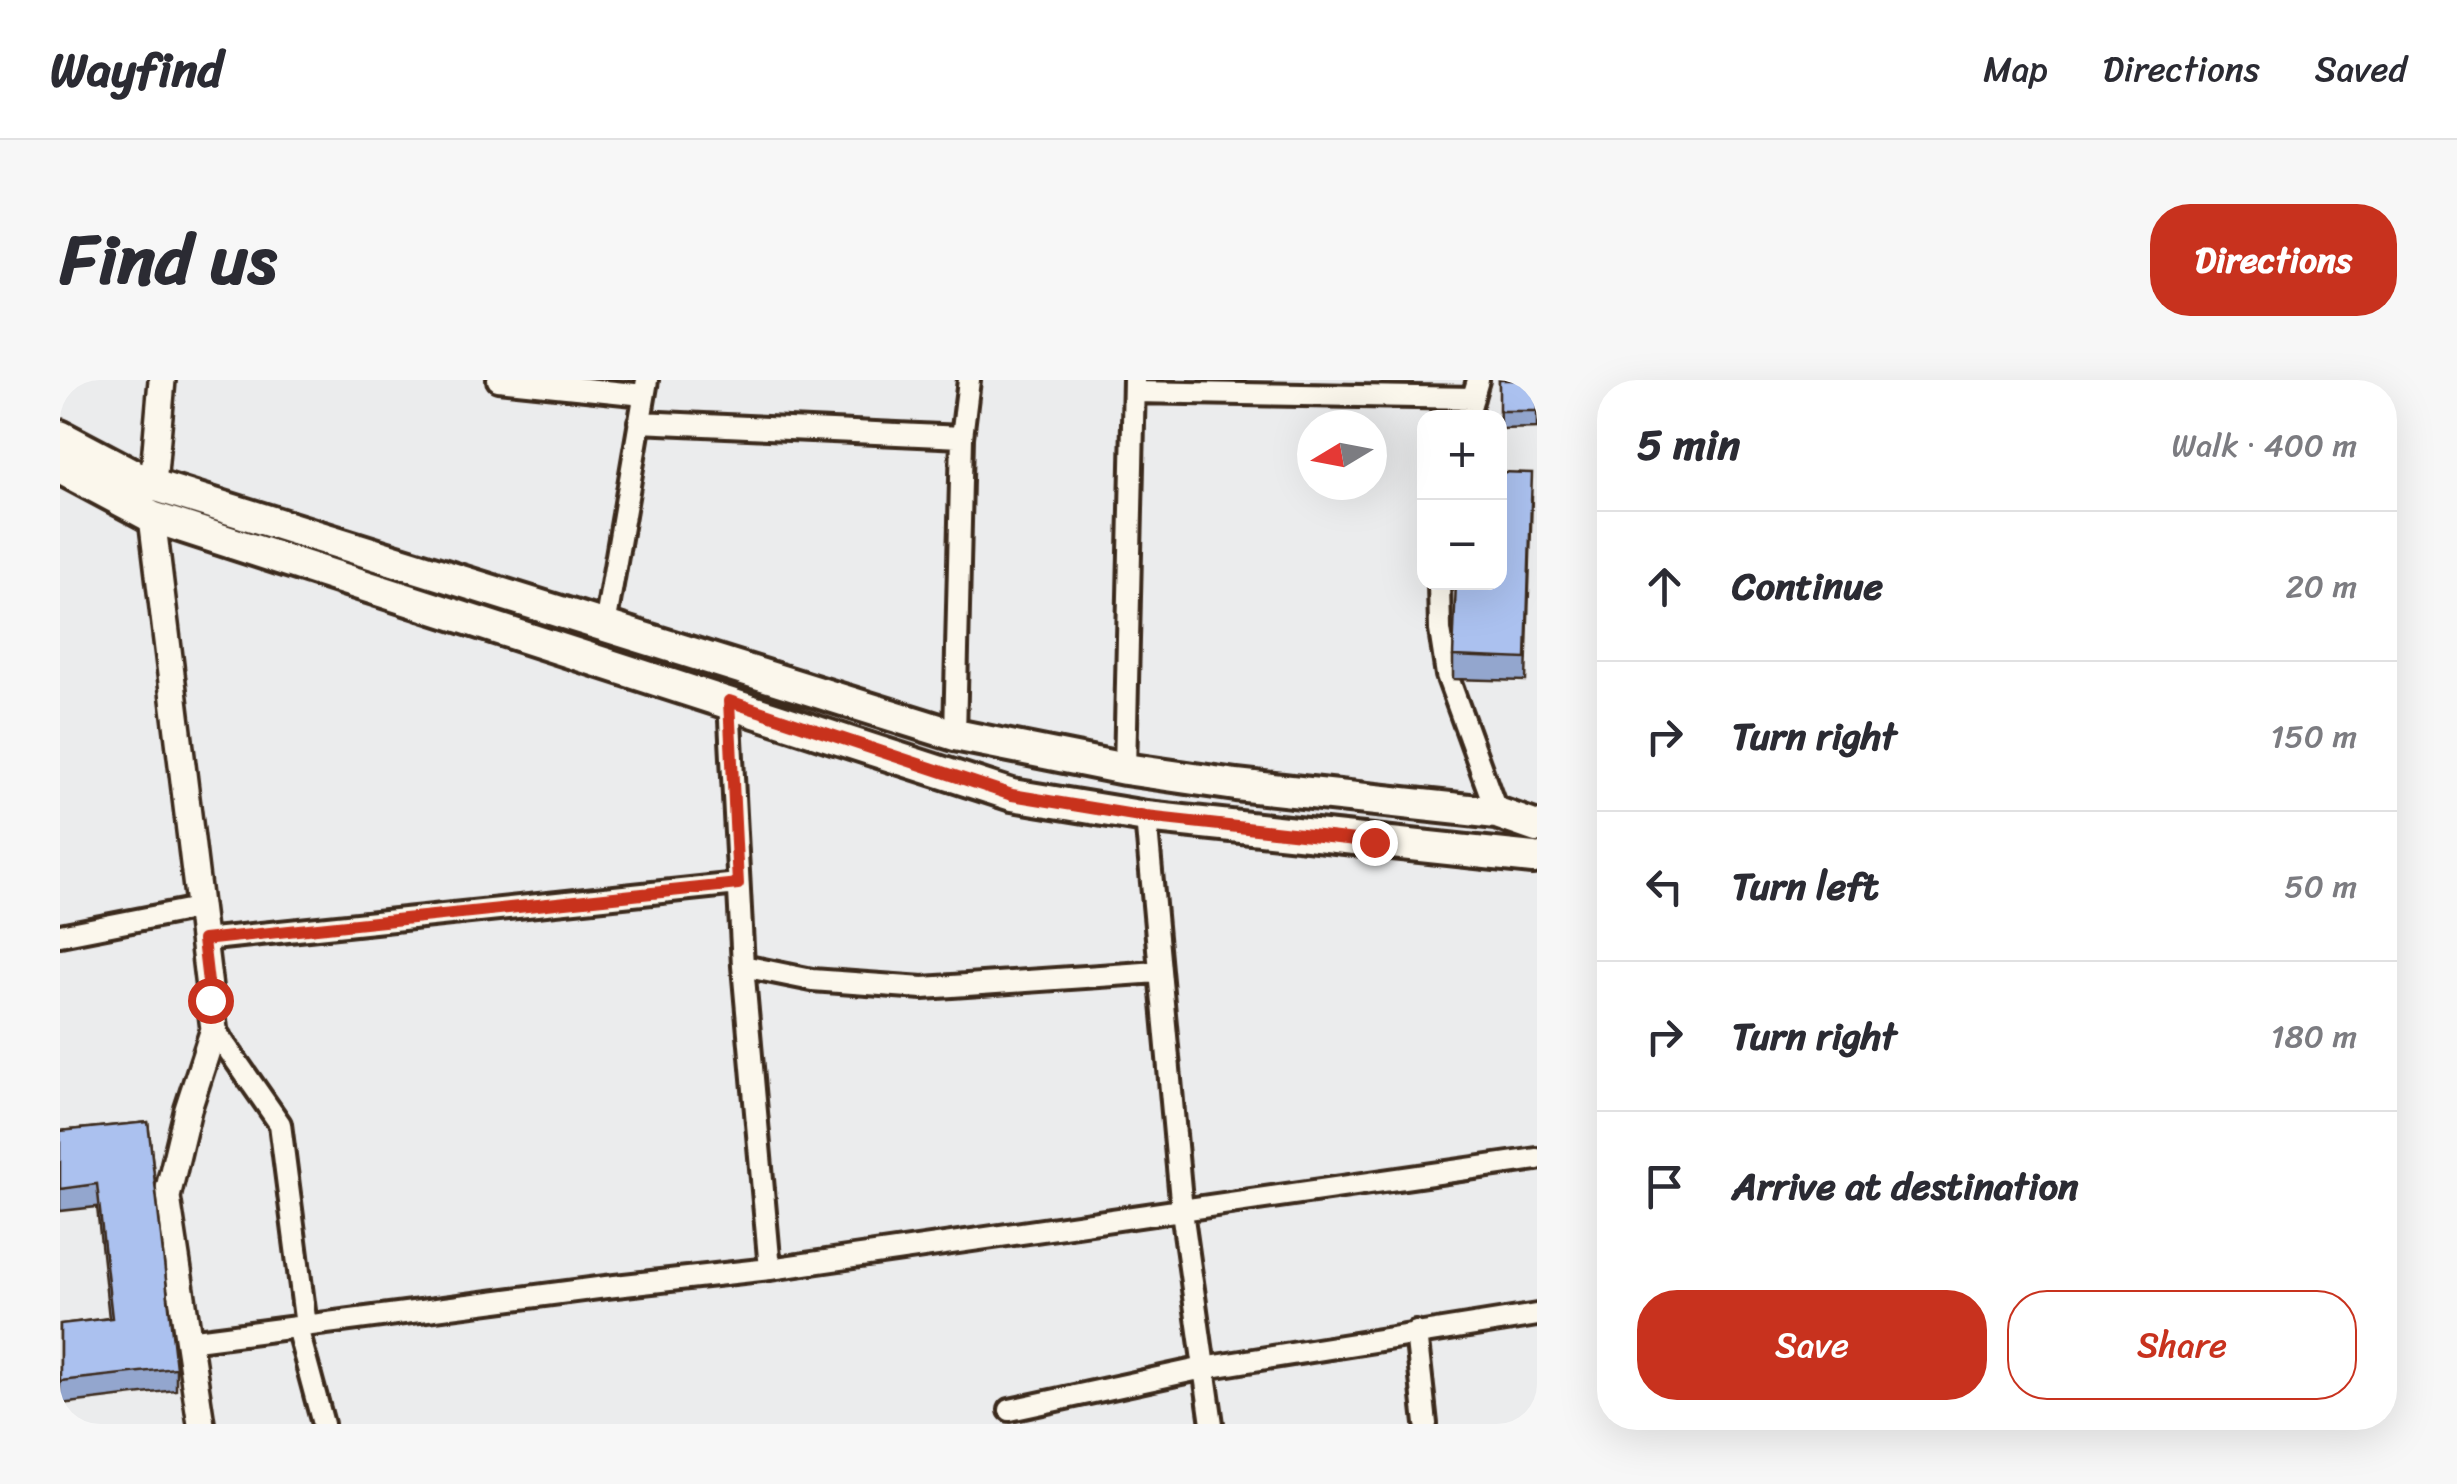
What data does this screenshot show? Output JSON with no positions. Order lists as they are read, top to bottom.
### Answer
{
  "north": "left",
  "page": {
    "header": "Wayfind",
    "nav": ["Map", "Directions", "Saved"],
    "title": "Find us",
    "buttons": [
      "Directions",
      ["Save", "Share"]
    ],
    "heading": ["5 min", "Walk · 400 m"],
    "map_buttons": ["+", "−"],
    "list": [
      ["Continue", "20 m"],
      ["Turn right", "150 m"],
      ["Turn left", "50 m"],
      ["Turn right", "180 m"],
      "Arrive at destination"
    ]
  }
}
